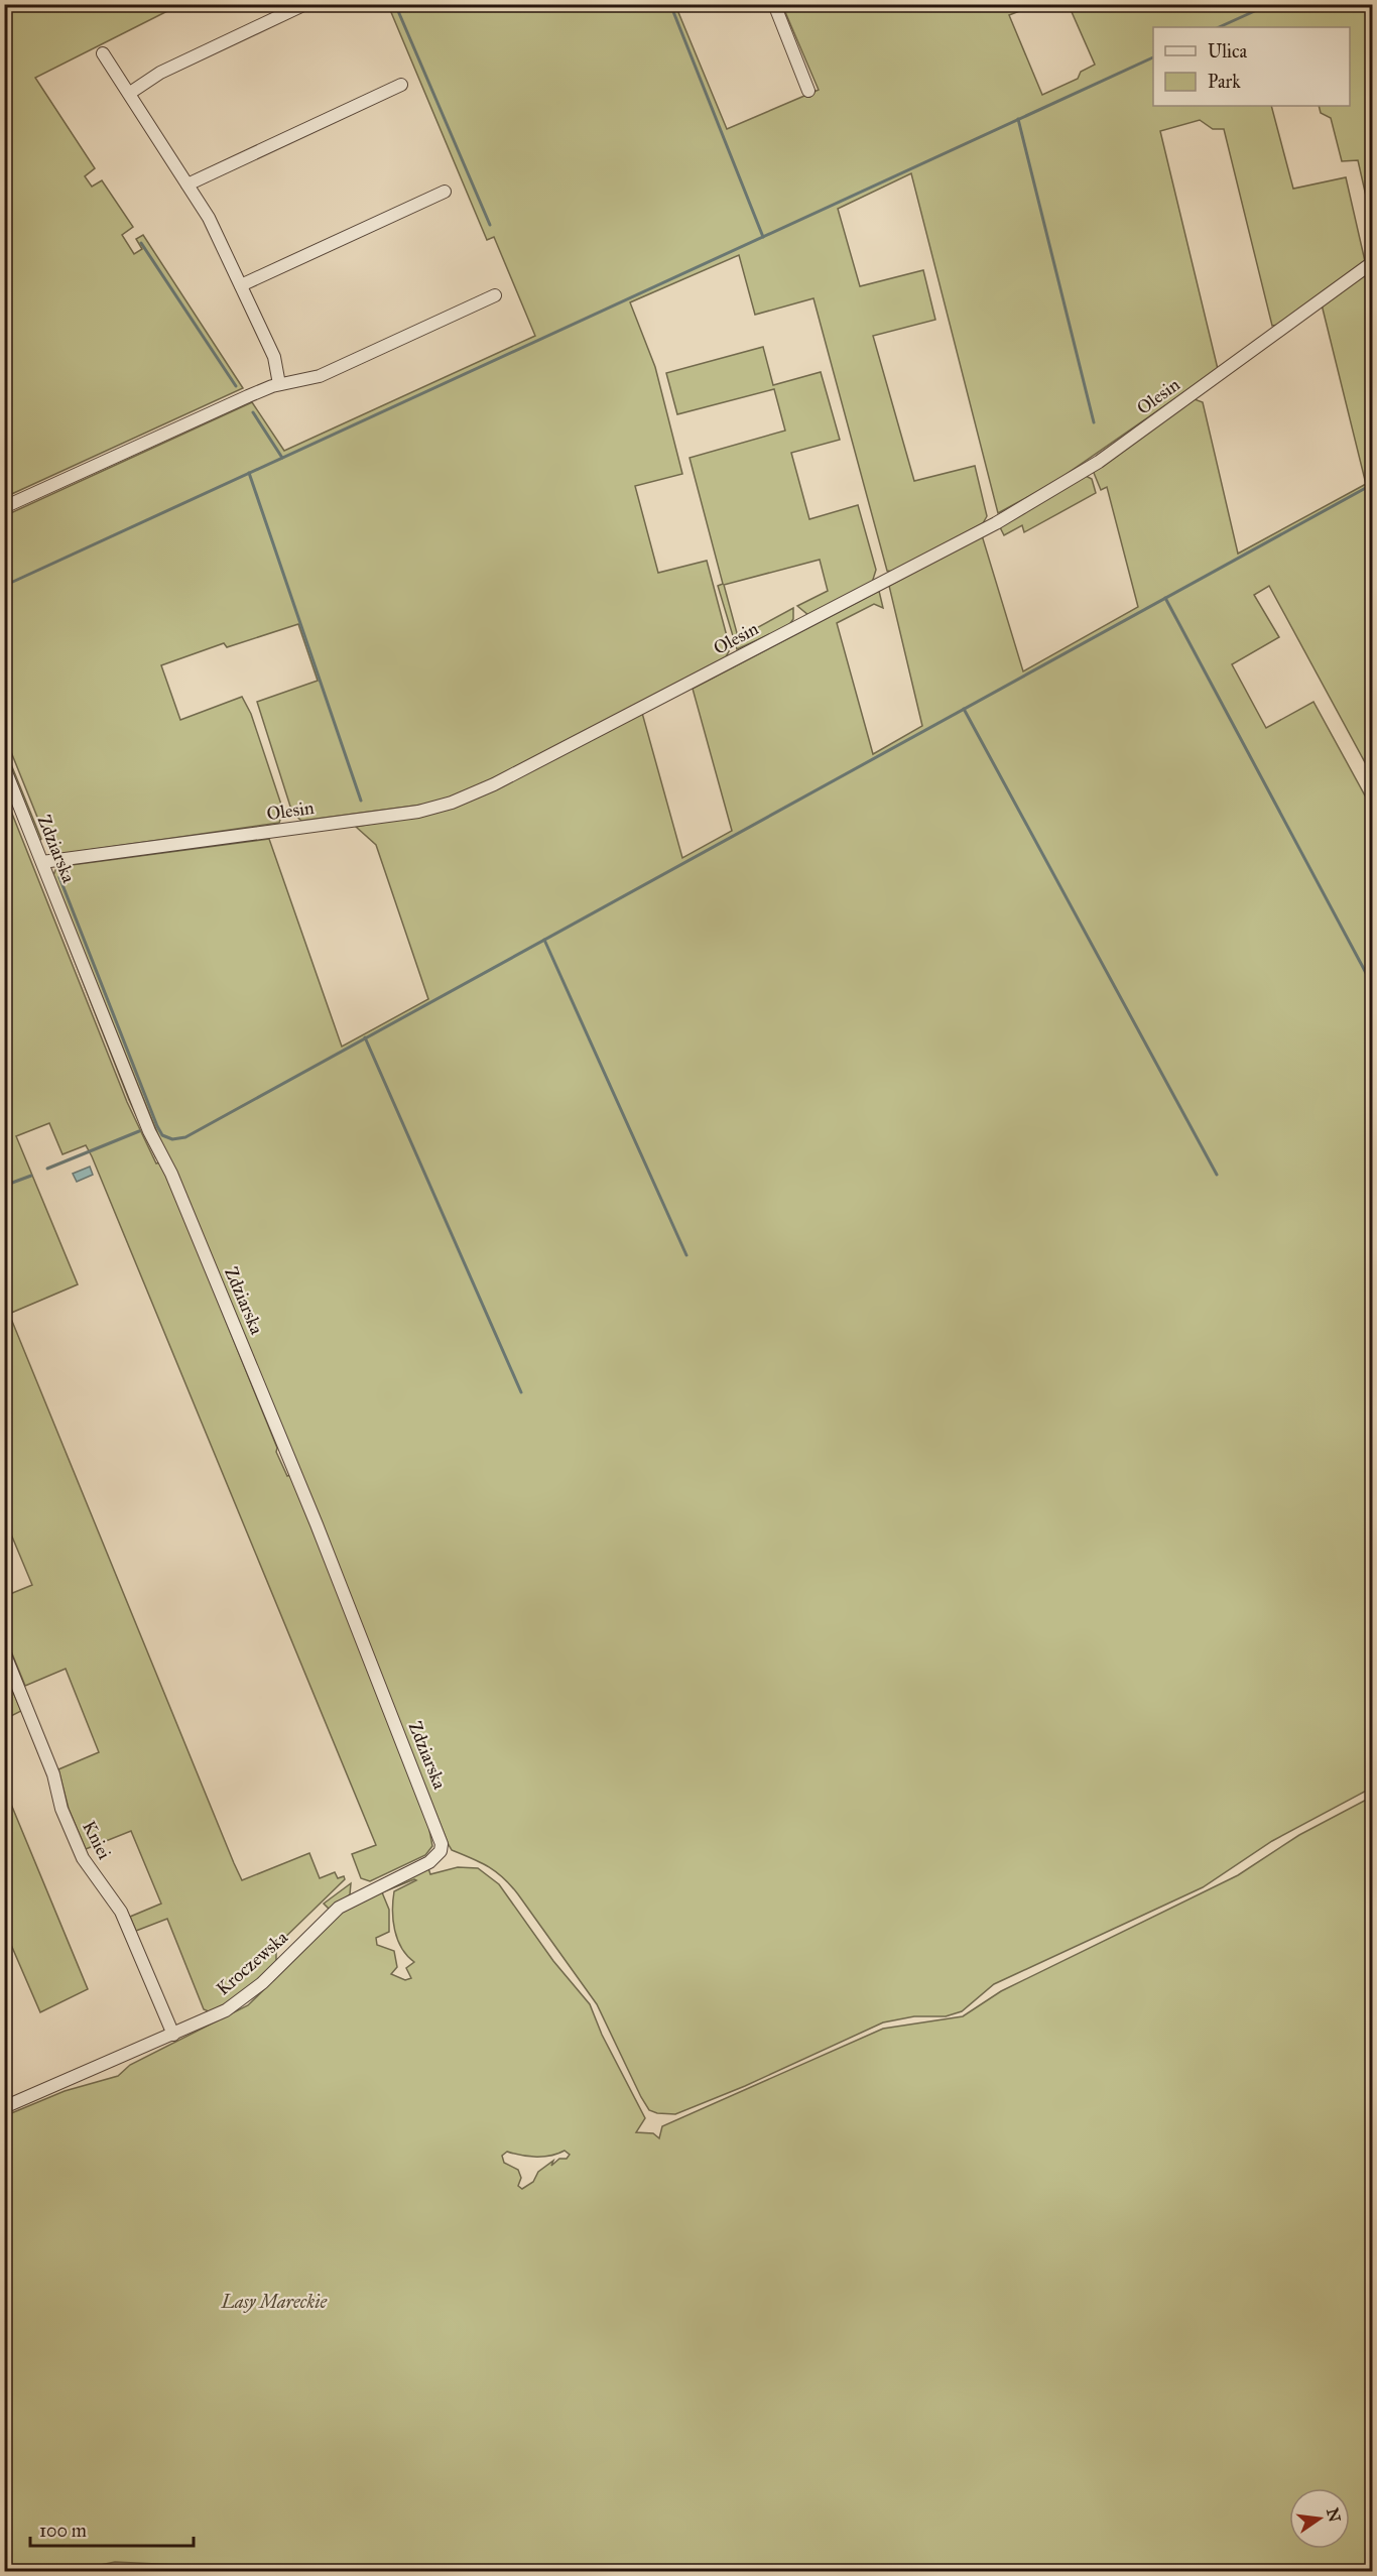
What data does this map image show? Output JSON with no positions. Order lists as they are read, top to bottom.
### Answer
{
  "streets": {
    "street": [
      "Olesin",
      "Zdziarska",
      "Kniei",
      "Kroczewska"
    ]
  },
  "crossings": [
    ["Olesin", "Zdziarska"],
    ["Zdziarska", "Kroczewska"],
    ["Kniei", "Kroczewska"]
  ],
  "parks": ["Lasy Mareckie"],
  "legend": ["Ulica", "Park"],
  "scale_bar": "100 m",
  "north": "right"
}
